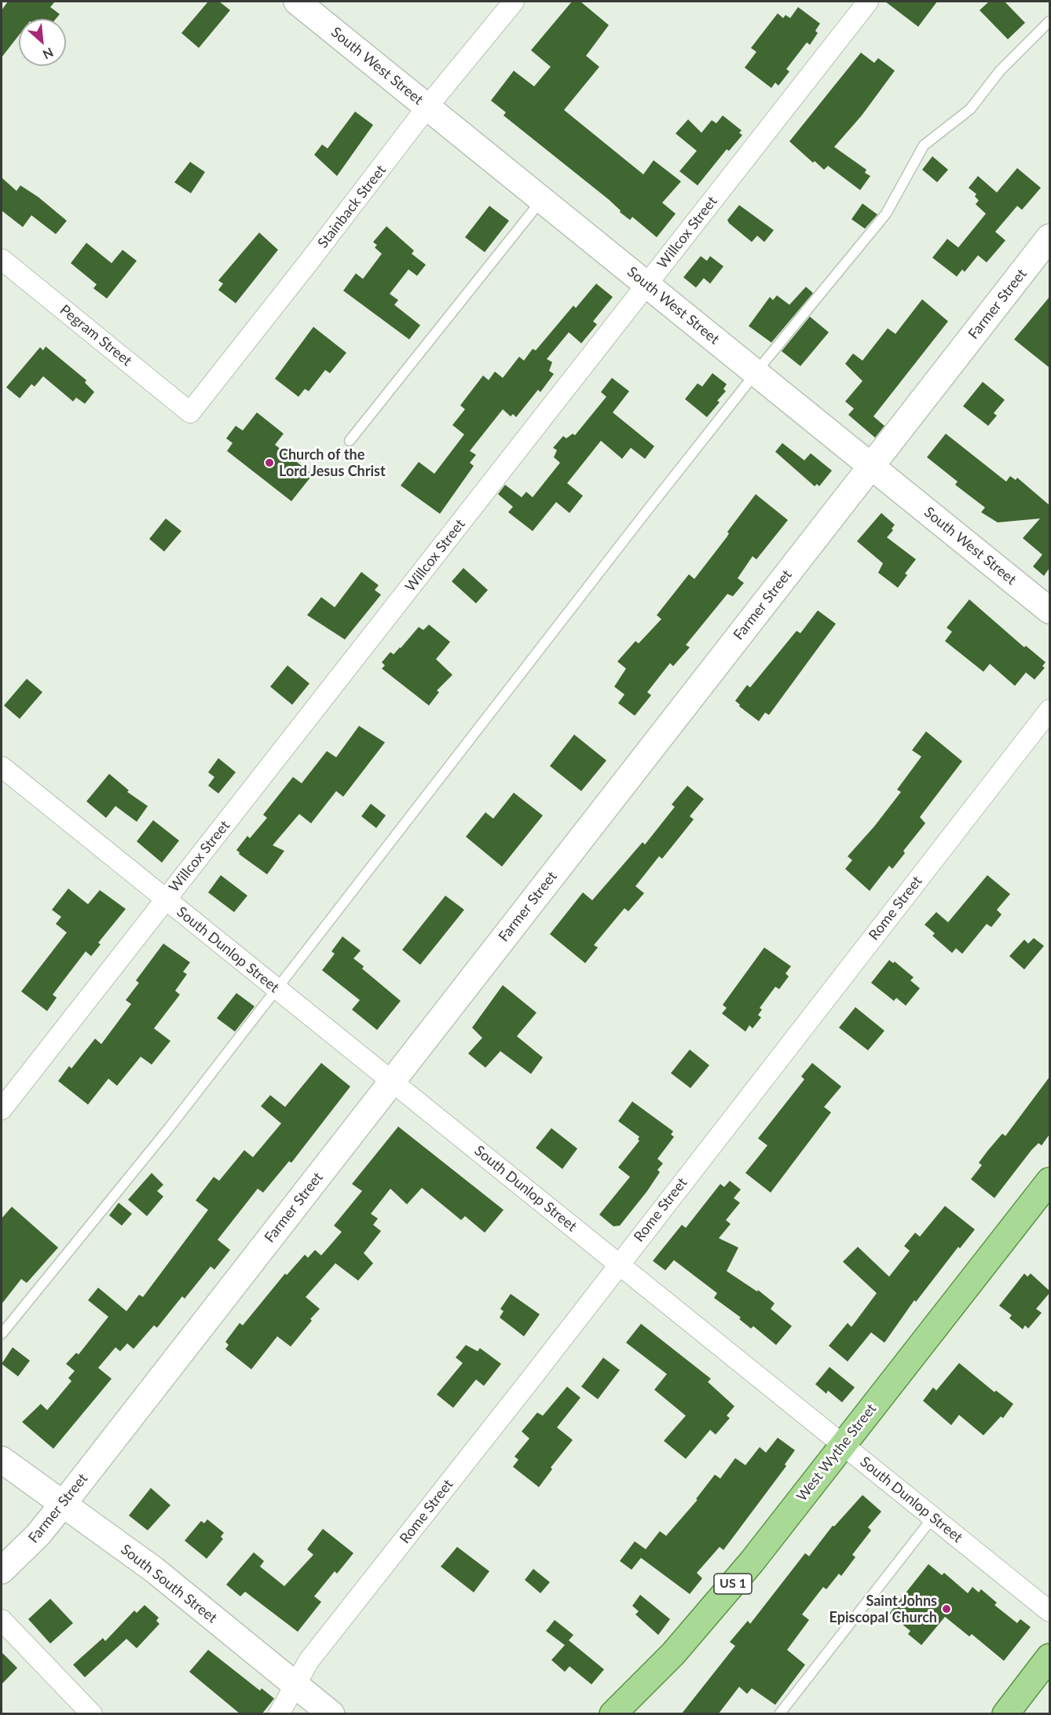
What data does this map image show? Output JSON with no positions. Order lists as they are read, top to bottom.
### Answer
{
  "streets": {
    "main road": ["West Wythe Street", "US 1"],
    "street": [
      "South West Street",
      "Stainback Street",
      "Willcox Street",
      "Farmer Street",
      "Pegram Street",
      "Rome Street",
      "South Dunlop Street",
      "South South Street"
    ]
  },
  "crossings": [
    ["South West Street", "Stainback Street"],
    ["South West Street", "Willcox Street"],
    ["South West Street", "Farmer Street"],
    ["Stainback Street", "Pegram Street"],
    ["Willcox Street", "South Dunlop Street"],
    ["Farmer Street", "South Dunlop Street"],
    ["Farmer Street", "South South Street"],
    ["Rome Street", "South Dunlop Street"],
    ["Rome Street", "South South Street"],
    ["South Dunlop Street", "West Wythe Street"]
  ],
  "places": ["Church of the Lord Jesus Christ", "Saint Johns Episcopal Church"],
  "north": "bottom right"
}
